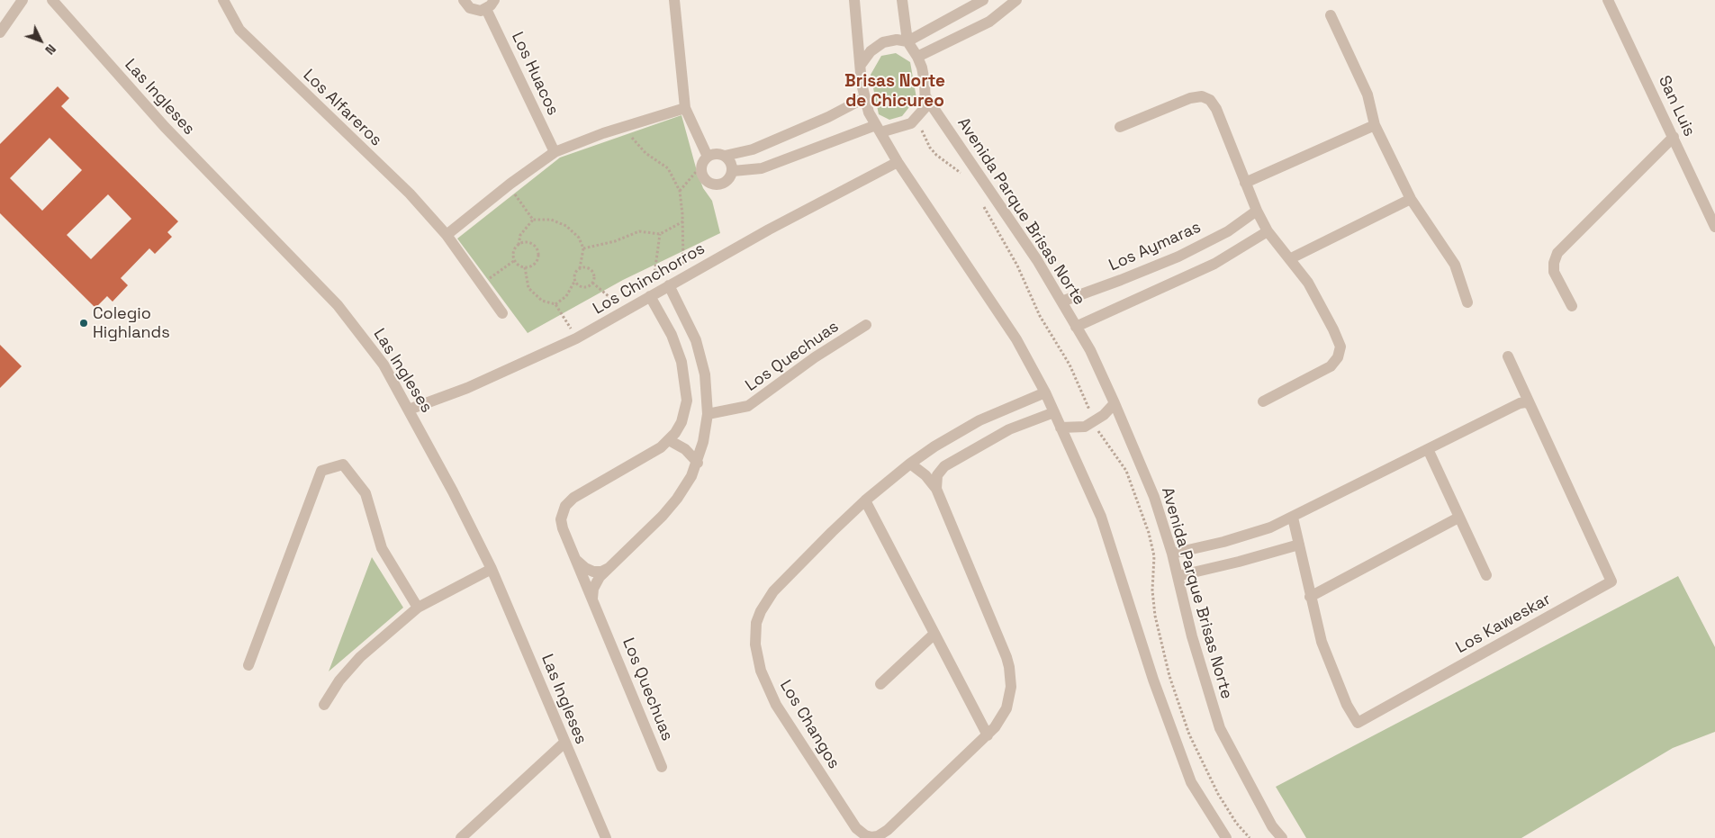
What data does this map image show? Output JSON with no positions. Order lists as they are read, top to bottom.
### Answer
{
  "streets": {
    "street": [
      "Los Huacos",
      "Las Ingleses",
      "San Luis",
      "Los Alfareros",
      "Avenida Parque Brisas Norte",
      "Los Aymaras",
      "Los Chinchorros",
      "Los Quechuas",
      "Los Kaweskar",
      "Los Changos"
    ]
  },
  "crossings": [
    ["Las Ingleses", "Los Chinchorros"],
    ["Avenida Parque Brisas Norte", "Los Aymaras"],
    ["Los Chinchorros", "Los Quechuas"]
  ],
  "districts": ["Brisas Norte de Chicureo"],
  "places": ["Colegio Highlands"],
  "north": "bottom right"
}
